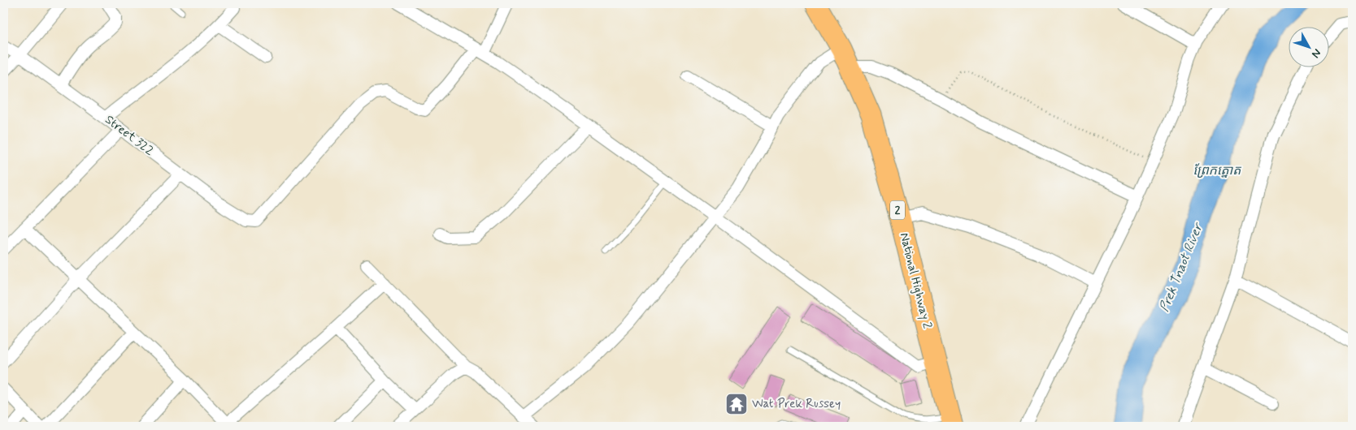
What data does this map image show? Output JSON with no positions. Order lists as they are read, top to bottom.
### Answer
{
  "streets": {
    "highway": ["2", "National Highway 2"],
    "street": ["Street 322"]
  },
  "water": ["ព្រែកត្នោត", "Prek Tnaot River"],
  "places": {
    "temple": ["Wat Prek Russey"]
  },
  "north": "bottom right"
}
